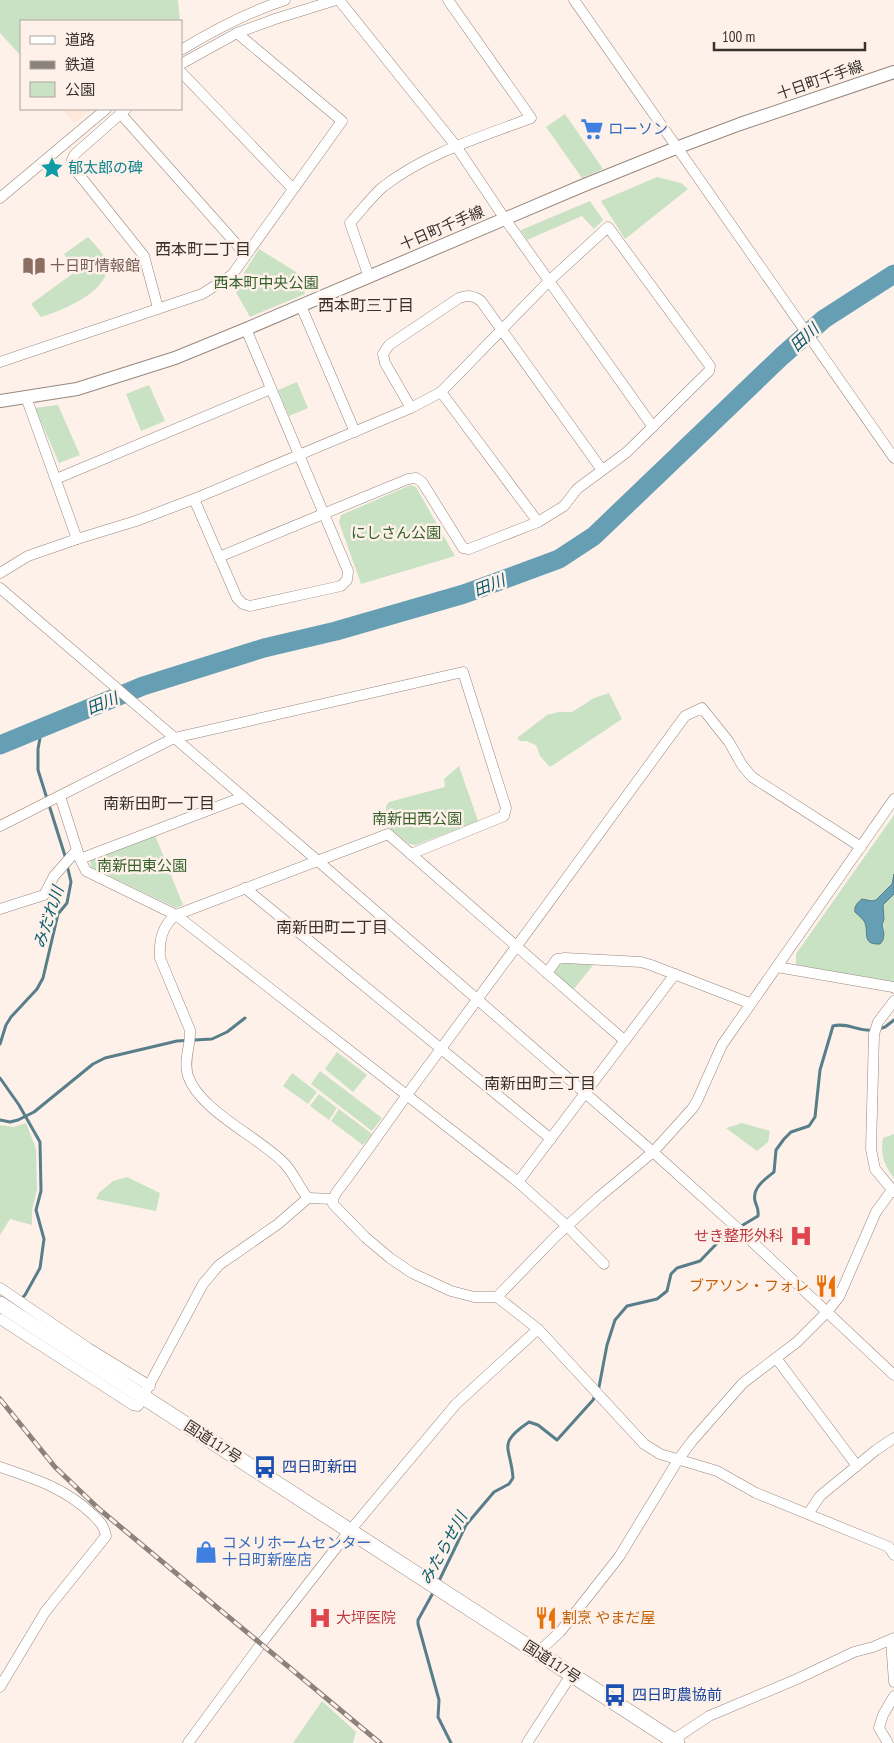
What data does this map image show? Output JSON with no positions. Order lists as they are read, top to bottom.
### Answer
{
  "streets": {
    "highway": ["国道117号"],
    "main road": ["十日町千手線"]
  },
  "districts": [
    "西本町二丁目",
    "西本町三丁目",
    "南新田町一丁目",
    "南新田町二丁目",
    "南新田町三丁目"
  ],
  "water": ["田川", "みだれ川", "みたらせ川"],
  "parks": [
    "西本町中央公園",
    "にしさん公園",
    "南新田西公園",
    "南新田東公園"
  ],
  "places": {
    "supermarket": ["ローソン"],
    "place": ["郁太郎の碑"],
    "library": ["十日町情報館"],
    "hospital": ["せき整形外科", "大坪医院"],
    "restaurant": ["ブアソン・フォレ", "割烹 やまだ屋"],
    "bus stop": ["四日町新田", "四日町農協前"],
    "shop": ["コメリホームセンター 十日町新座店"]
  },
  "legend": ["道路", "鉄道", "公園"],
  "scale_bar": "100 m"
}
